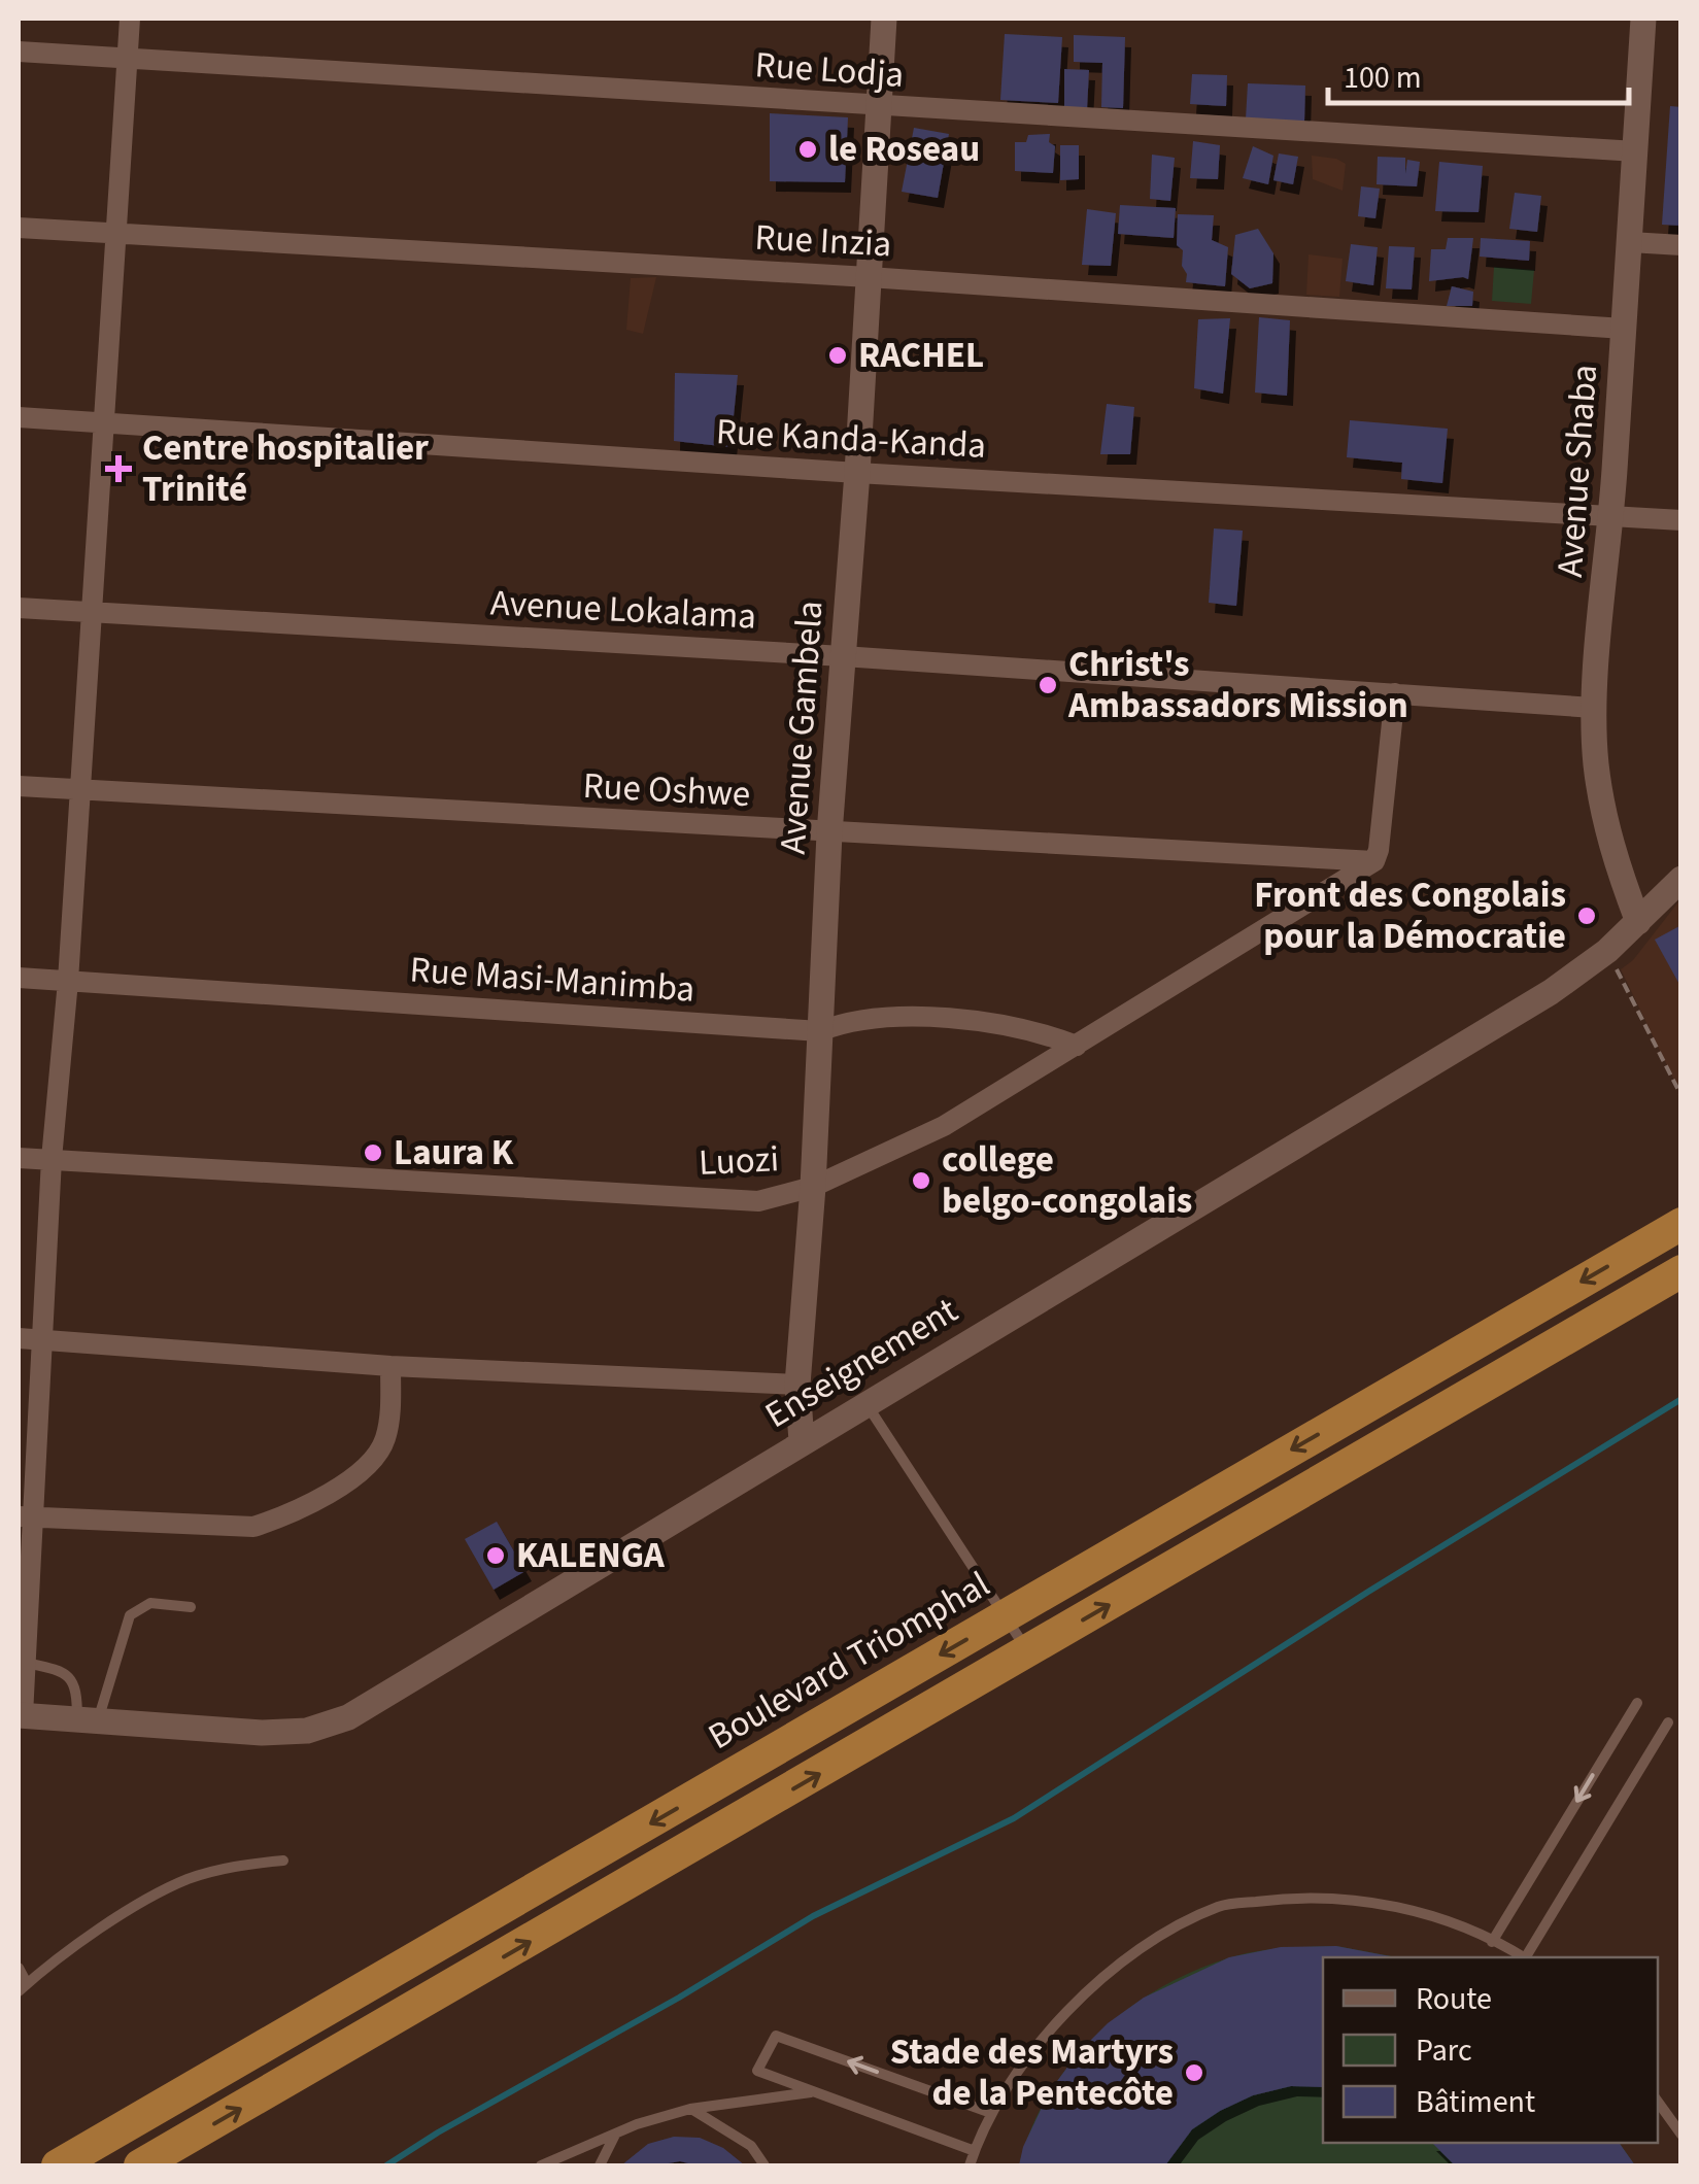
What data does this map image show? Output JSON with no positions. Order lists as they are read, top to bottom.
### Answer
{
  "streets": {
    "highway": ["Boulevard Triomphal"],
    "street": [
      "Rue Lodja",
      "Rue Inzia",
      "Rue Kanda-Kanda",
      "Avenue Shaba",
      "Avenue Lokalama",
      "Avenue Gambela",
      "Rue Oshwe",
      "Rue Masi-Manimba",
      "Luozi",
      "Enseignement"
    ]
  },
  "crossings": [
    ["Rue Lodja", "Avenue Shaba"],
    ["Rue Lodja", "Avenue Gambela"],
    ["Rue Inzia", "Avenue Shaba"],
    ["Rue Inzia", "Avenue Gambela"],
    ["Rue Kanda-Kanda", "Avenue Shaba"],
    ["Rue Kanda-Kanda", "Avenue Gambela"],
    ["Avenue Shaba", "Avenue Lokalama"],
    ["Avenue Shaba", "Enseignement"],
    ["Avenue Lokalama", "Avenue Gambela"],
    ["Avenue Gambela", "Rue Oshwe"],
    ["Avenue Gambela", "Rue Masi-Manimba"],
    ["Avenue Gambela", "Luozi"],
    ["Avenue Gambela", "Enseignement"],
    ["Rue Oshwe", "Luozi"],
    ["Rue Masi-Manimba", "Luozi"]
  ],
  "places": {
    "other": [
      "le Roseau",
      "RACHEL",
      "Christ's Ambassadors Mission",
      "Front des Congolais pour la Démocratie",
      "Laura K",
      "college belgo-congolais",
      "KALENGA",
      "Stade des Martyrs de la Pentecôte"
    ],
    "health": ["Centre hospitalier Trinité"]
  },
  "legend": ["Route", "Parc", "Bâtiment"],
  "scale_bar": "100 m"
}
